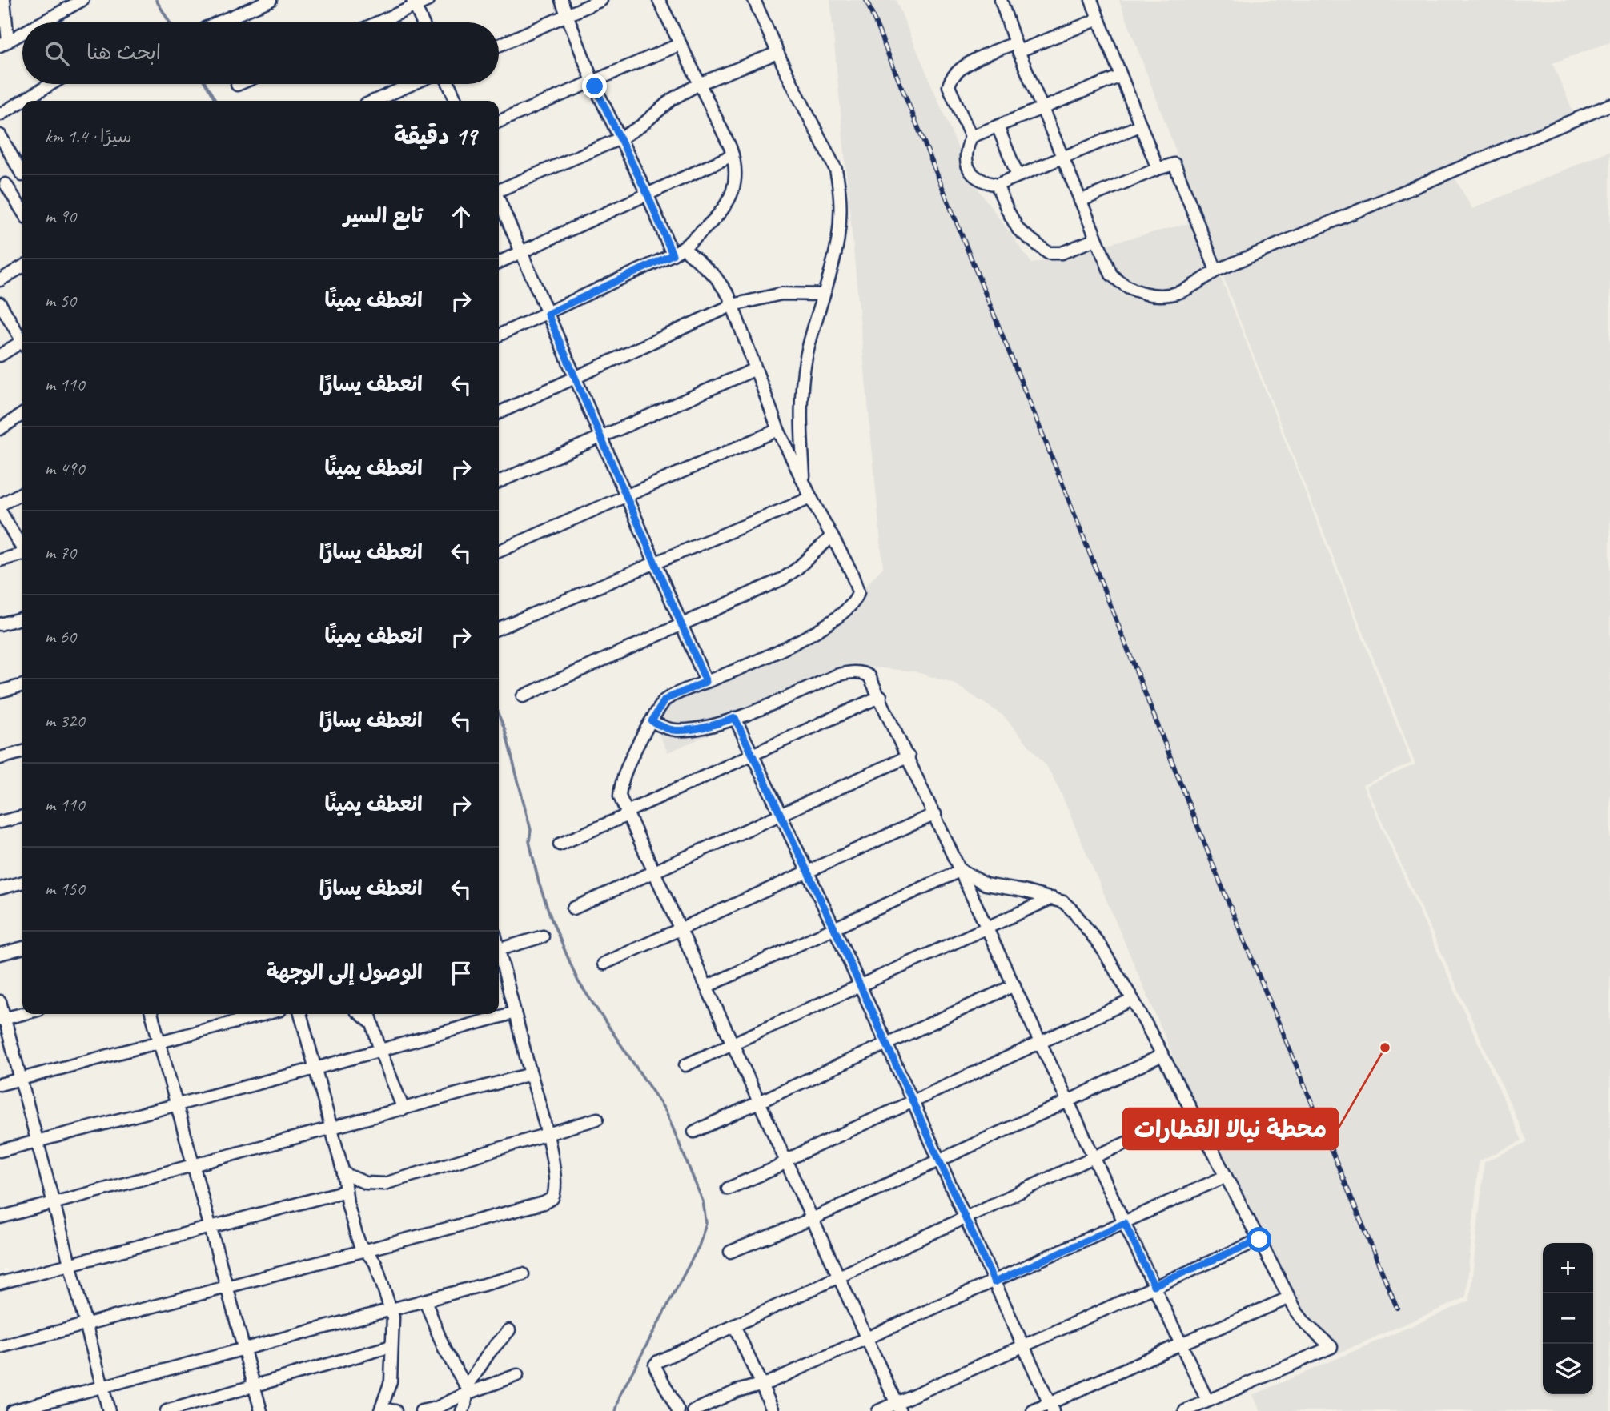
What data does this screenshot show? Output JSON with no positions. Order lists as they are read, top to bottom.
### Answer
{
  "places": ["محطة نيالا القطارات"],
  "page": {
    "search": "ابحث هنا",
    "heading": ["19 دقيقة", "سيرًا · 1.4 km"],
    "list": [
      ["تابع السير", "90 m"],
      ["انعطف يمينًا", "50 m"],
      ["انعطف يسارًا", "110 m"],
      ["انعطف يمينًا", "490 m"],
      ["انعطف يسارًا", "70 m"],
      ["انعطف يمينًا", "60 m"],
      ["انعطف يسارًا", "320 m"],
      ["انعطف يمينًا", "110 m"],
      ["انعطف يسارًا", "150 m"],
      "الوصول إلى الوجهة"
    ],
    "map_buttons": ["+", "−"]
  }
}
